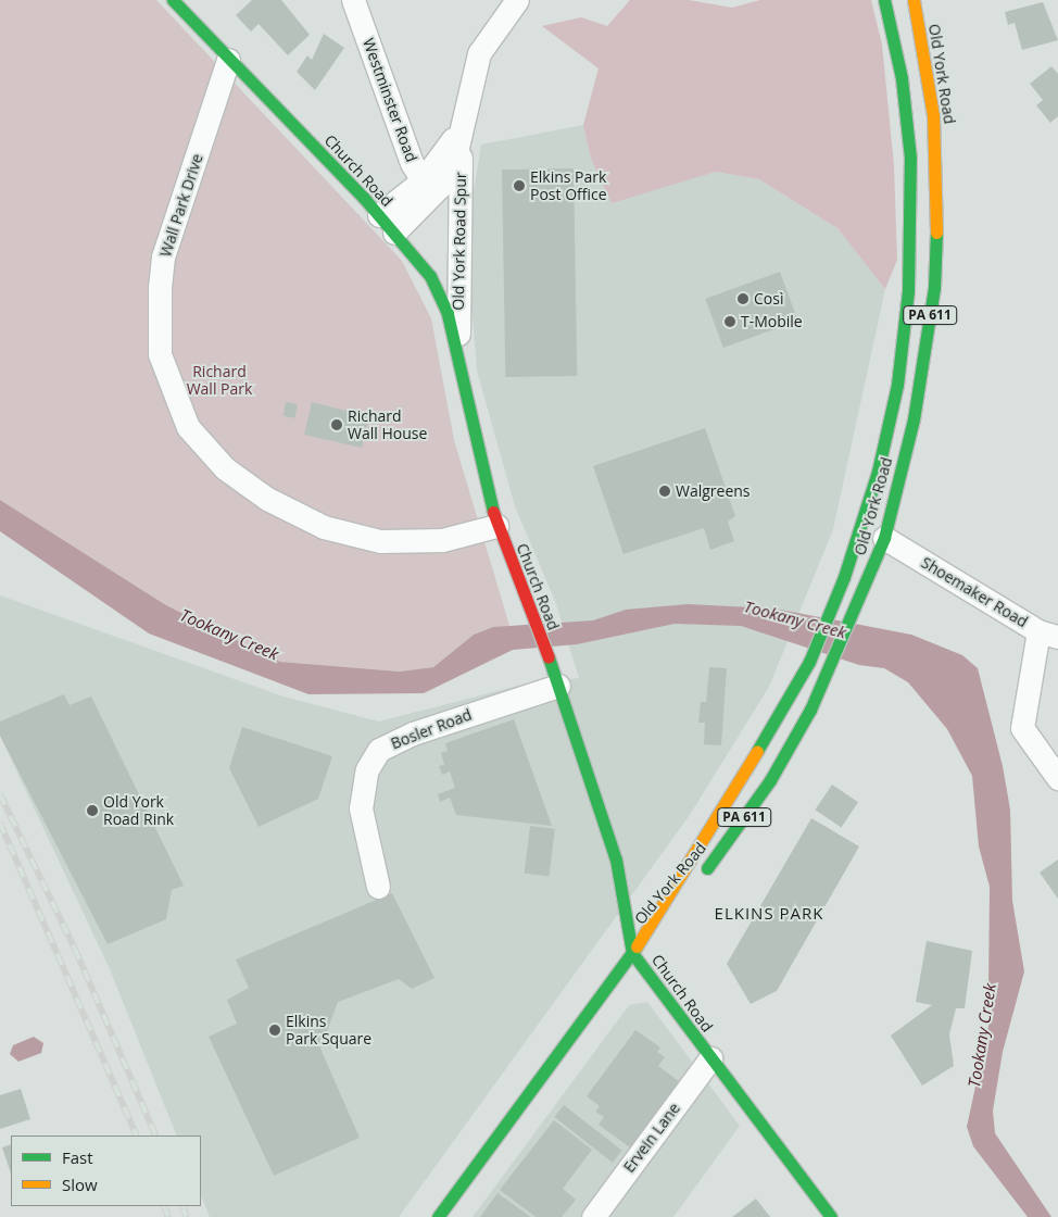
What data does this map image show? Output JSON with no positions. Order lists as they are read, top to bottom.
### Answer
{
  "streets": {
    "main road": ["Old York Road", "Church Road", "PA 611"],
    "street": [
      "Westminster Road",
      "Wall Park Drive",
      "Old York Road Spur",
      "Shoemaker Road",
      "Bosler Road",
      "Ervein Lane"
    ]
  },
  "crossings": [
    ["Old York Road", "Church Road"],
    ["Old York Road", "Shoemaker Road"],
    ["Westminster Road", "Old York Road Spur"],
    ["Church Road", "Wall Park Drive"],
    ["Church Road", "Old York Road Spur"],
    ["Church Road", "Bosler Road"],
    ["Church Road", "Ervein Lane"]
  ],
  "districts": ["ELKINS PARK"],
  "water": ["Tookany Creek"],
  "parks": ["Richard Wall Park"],
  "places": [
    "Elkins Park Post Office",
    "Così",
    "T-Mobile",
    "Richard Wall House",
    "Walgreens",
    "Old York Road Rink",
    "Elkins Park Square"
  ],
  "legend": ["Fast", "Slow"]
}
